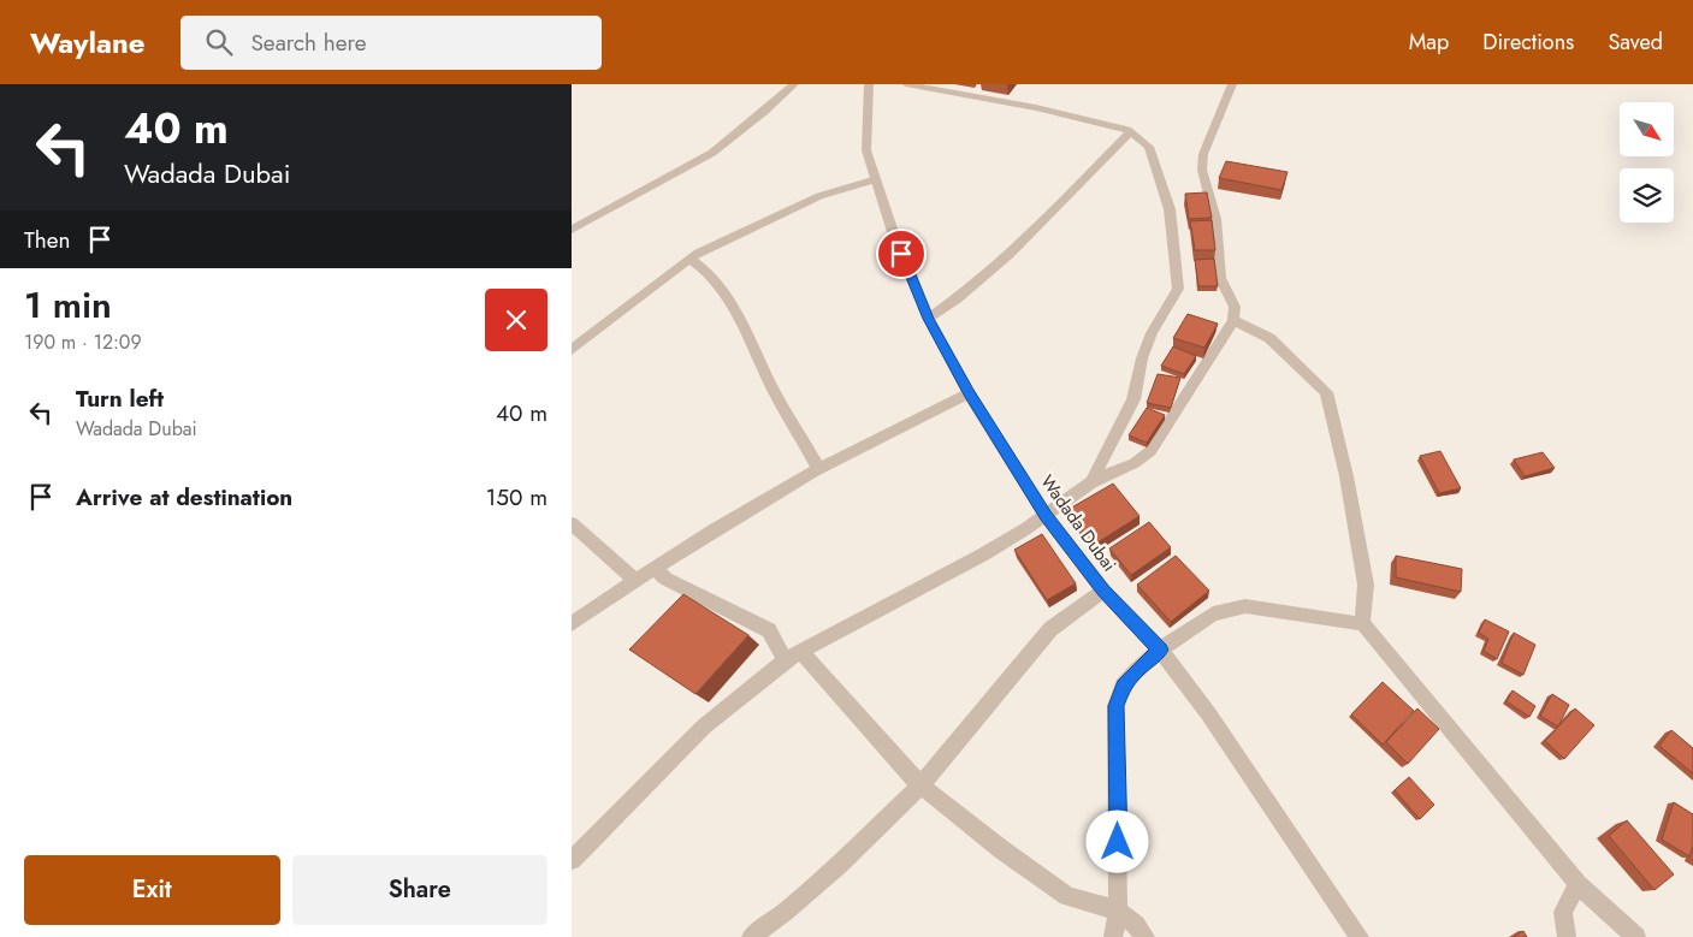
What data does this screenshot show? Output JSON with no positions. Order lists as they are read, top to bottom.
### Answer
{
  "streets": {
    "street": ["Wadada Dubai"]
  },
  "north": "bottom right",
  "page": {
    "header": "Waylane",
    "search": "Search here",
    "nav": ["Map", "Directions", "Saved"],
    "turn": ["40 m", "Wadada Dubai"],
    "then": "Then",
    "heading": ["1 min", "190 m · 12:09"],
    "list": [
      {
        "name": "Turn left",
        "note": "Wadada Dubai",
        "value": "40 m"
      },
      {
        "name": "Arrive at destination",
        "value": "150 m"
      }
    ],
    "buttons": ["Exit", "Share"]
  }
}
